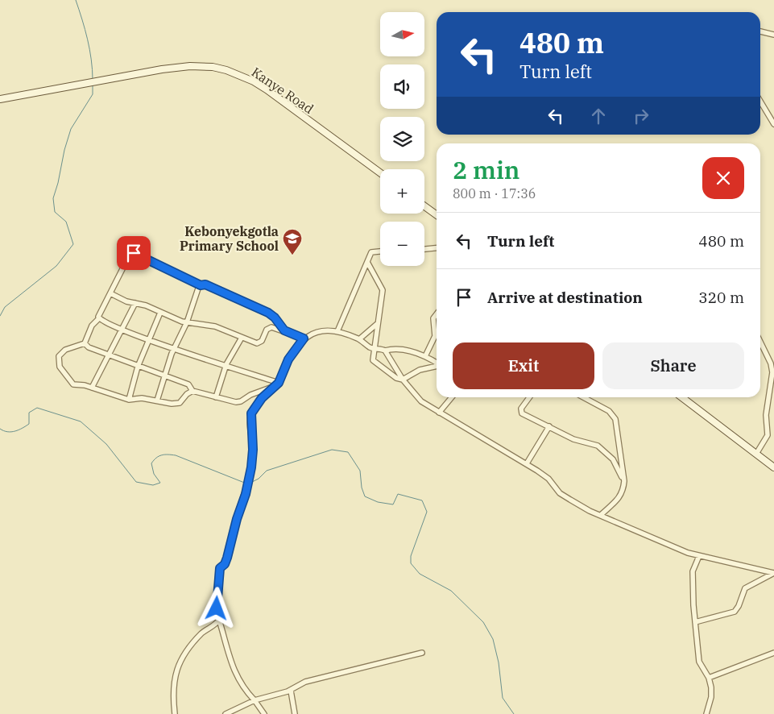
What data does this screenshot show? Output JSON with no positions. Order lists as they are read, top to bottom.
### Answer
{
  "streets": {
    "main road": ["Kanye Road"]
  },
  "places": {
    "school or university": ["Kebonyekgotla Primary School"]
  },
  "north": "right",
  "page": {
    "map_buttons": ["+", "−"],
    "turn": ["480 m", "Turn left"],
    "heading": ["2 min", "800 m · 17:36"],
    "list": [
      {
        "name": "Turn left",
        "value": "480 m"
      },
      {
        "name": "Arrive at destination",
        "value": "320 m"
      }
    ],
    "buttons": ["Exit", "Share"]
  }
}
